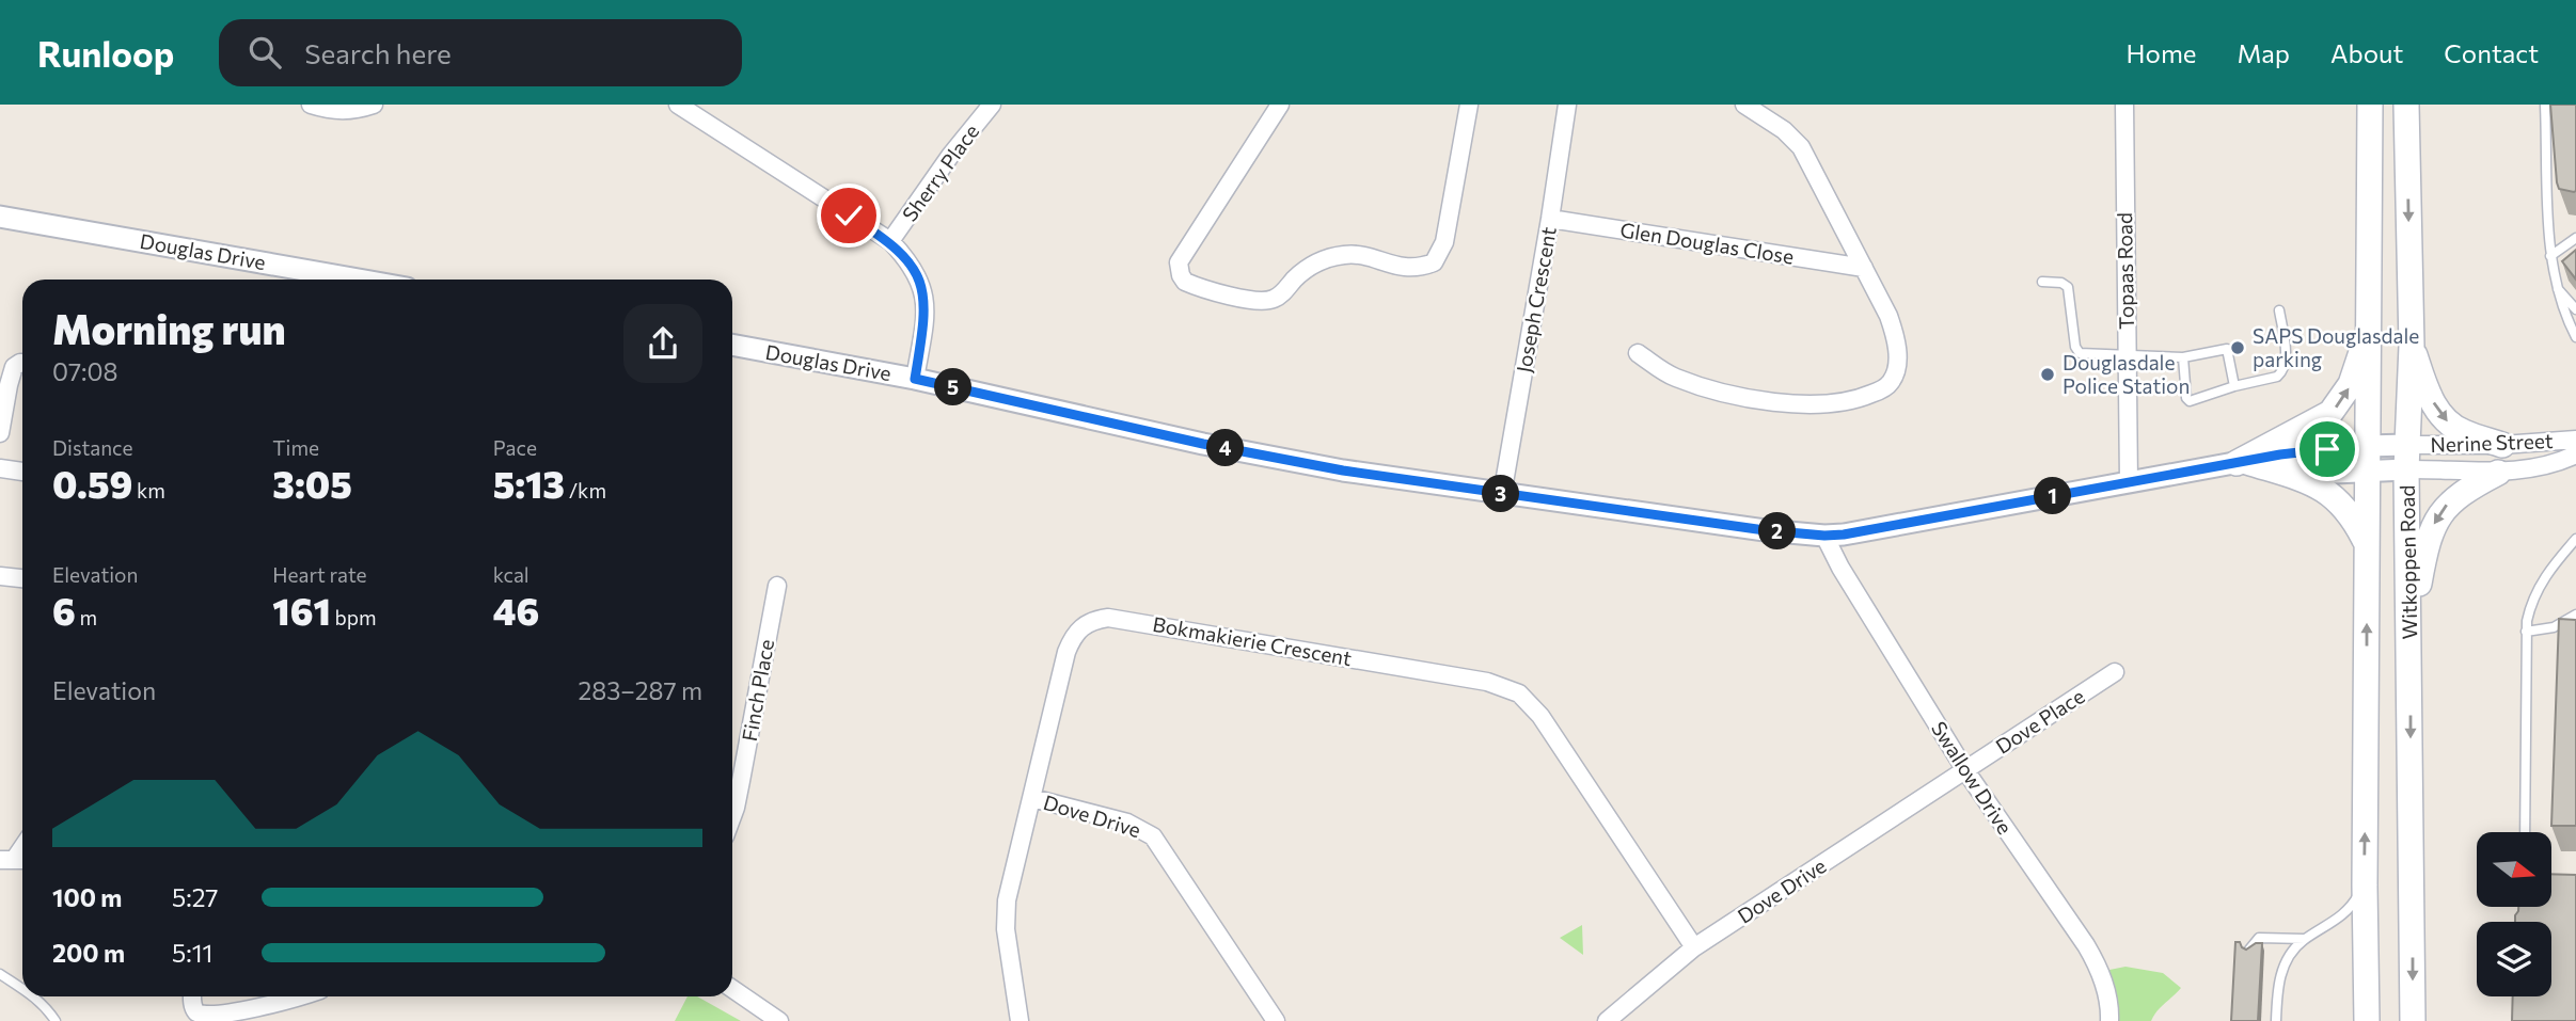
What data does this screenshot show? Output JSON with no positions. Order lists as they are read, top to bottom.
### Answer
{
  "streets": {
    "main road": ["Witkoppen Road"],
    "street": [
      "Sherry Place",
      "Glen Douglas Close",
      "Douglas Drive",
      "Topaas Road",
      "Joseph Crescent",
      "Nerine Street",
      "Bokmakierie Crescent",
      "Finch Place",
      "Dove Place",
      "Swallow Drive",
      "Dove Drive"
    ]
  },
  "crossings": [
    ["Glen Douglas Close", "Joseph Crescent"],
    ["Douglas Drive", "Topaas Road"],
    ["Douglas Drive", "Joseph Crescent"],
    ["Douglas Drive", "Nerine Street"],
    ["Douglas Drive", "Witkoppen Road"],
    ["Douglas Drive", "Swallow Drive"],
    ["Nerine Street", "Witkoppen Road"],
    ["Bokmakierie Crescent", "Dove Drive"],
    ["Dove Place", "Swallow Drive"],
    ["Dove Place", "Dove Drive"],
    ["Swallow Drive", "Dove Drive"]
  ],
  "places": ["SAPS Douglasdale parking", "Douglasdale Police Station"],
  "north": "right",
  "page": {
    "header": "Runloop",
    "search": "Search here",
    "nav": [
      "Home",
      "Map",
      "About",
      "Contact"
    ],
    "heading": ["Morning run", "07:08"],
    "pins": [
      "5",
      "4",
      "3",
      "1",
      "2"
    ],
    "stats": [
      ["Distance", "0.59 km"],
      ["Time", "3:05"],
      ["Pace", "5:13 /km"],
      ["Elevation", "6 m"],
      ["Heart rate", "161 bpm"],
      ["kcal", "46"]
    ],
    "chart": ["Elevation", "283–287 m"],
    "list": [
      {
        "name": "100 m",
        "note": "5:27"
      },
      {
        "name": "200 m",
        "note": "5:11"
      }
    ]
  }
}
